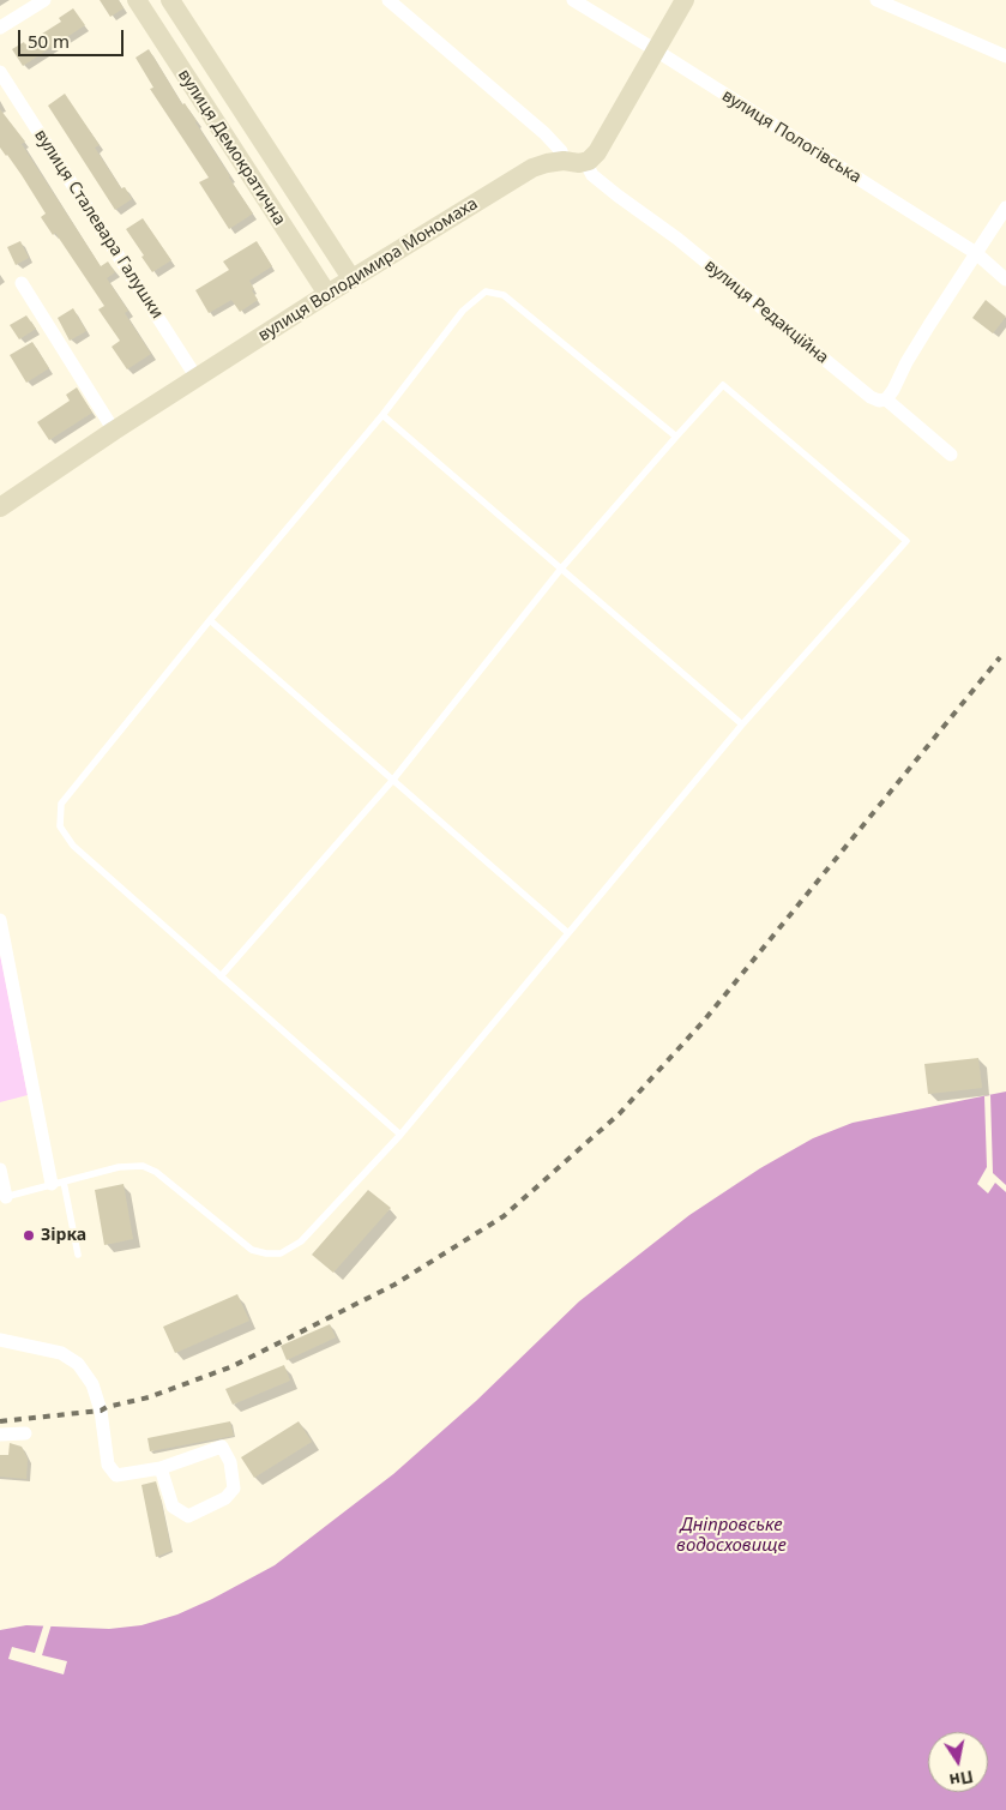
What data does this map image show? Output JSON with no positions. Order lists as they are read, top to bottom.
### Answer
{
  "streets": {
    "street": [
      "вулиця Пологівська",
      "вулиця Демократична",
      "вулиця Сталевара Галушки",
      "вулиця Володимира Мономаха",
      "вулиця Редакційна"
    ]
  },
  "crossings": [
    ["вулиця Демократична", "вулиця Володимира Мономаха"],
    ["вулиця Сталевара Галушки", "вулиця Володимира Мономаха"],
    ["вулиця Володимира Мономаха", "вулиця Редакційна"]
  ],
  "water": ["Дніпровське водосховище"],
  "places": ["Зірка"],
  "scale_bar": "50 m",
  "north": "bottom"
}
